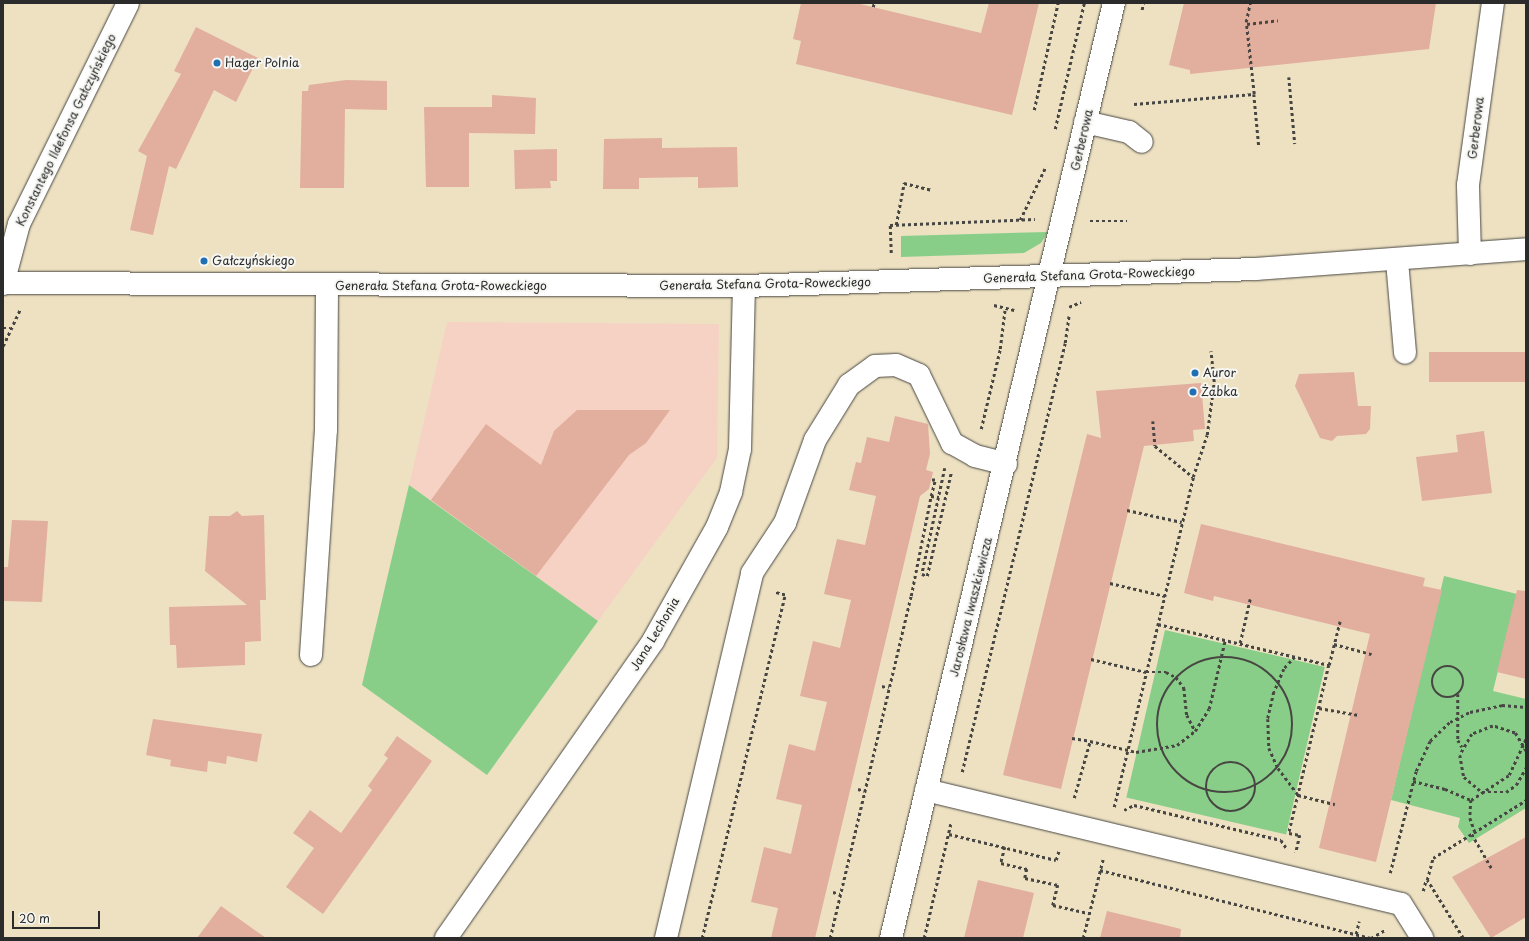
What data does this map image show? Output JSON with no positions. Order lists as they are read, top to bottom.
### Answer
{
  "streets": {
    "street": [
      "Gerberowa",
      "Konstantego Ildefonsa Gałczyńskiego",
      "Generała Stefana Grota-Roweckiego",
      "Jarosława Iwaszkiewicza",
      "Jana Lechonia"
    ]
  },
  "crossings": [
    ["Gerberowa", "Generała Stefana Grota-Roweckiego"],
    ["Gerberowa", "Jarosława Iwaszkiewicza"],
    ["Konstantego Ildefonsa Gałczyńskiego", "Generała Stefana Grota-Roweckiego"],
    ["Generała Stefana Grota-Roweckiego", "Jarosława Iwaszkiewicza"],
    ["Generała Stefana Grota-Roweckiego", "Jana Lechonia"]
  ],
  "places": [
    "Hager Polnia",
    "Gałczyńskiego",
    "Auror",
    "Żabka"
  ],
  "scale_bar": "20 m"
}
